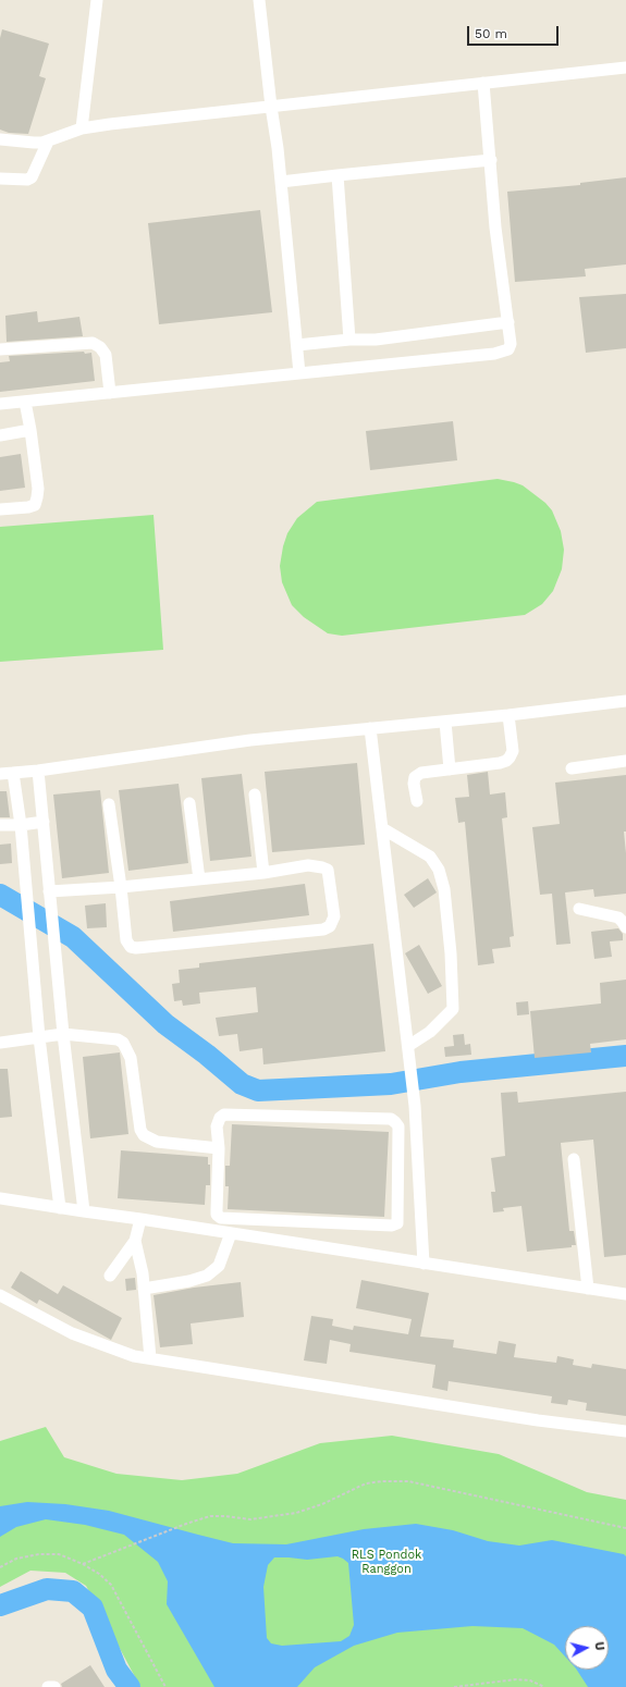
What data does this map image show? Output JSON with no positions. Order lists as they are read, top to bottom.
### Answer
{
  "parks": ["RLS Pondok Ranggon"],
  "scale_bar": "50 m",
  "north": "right"
}
